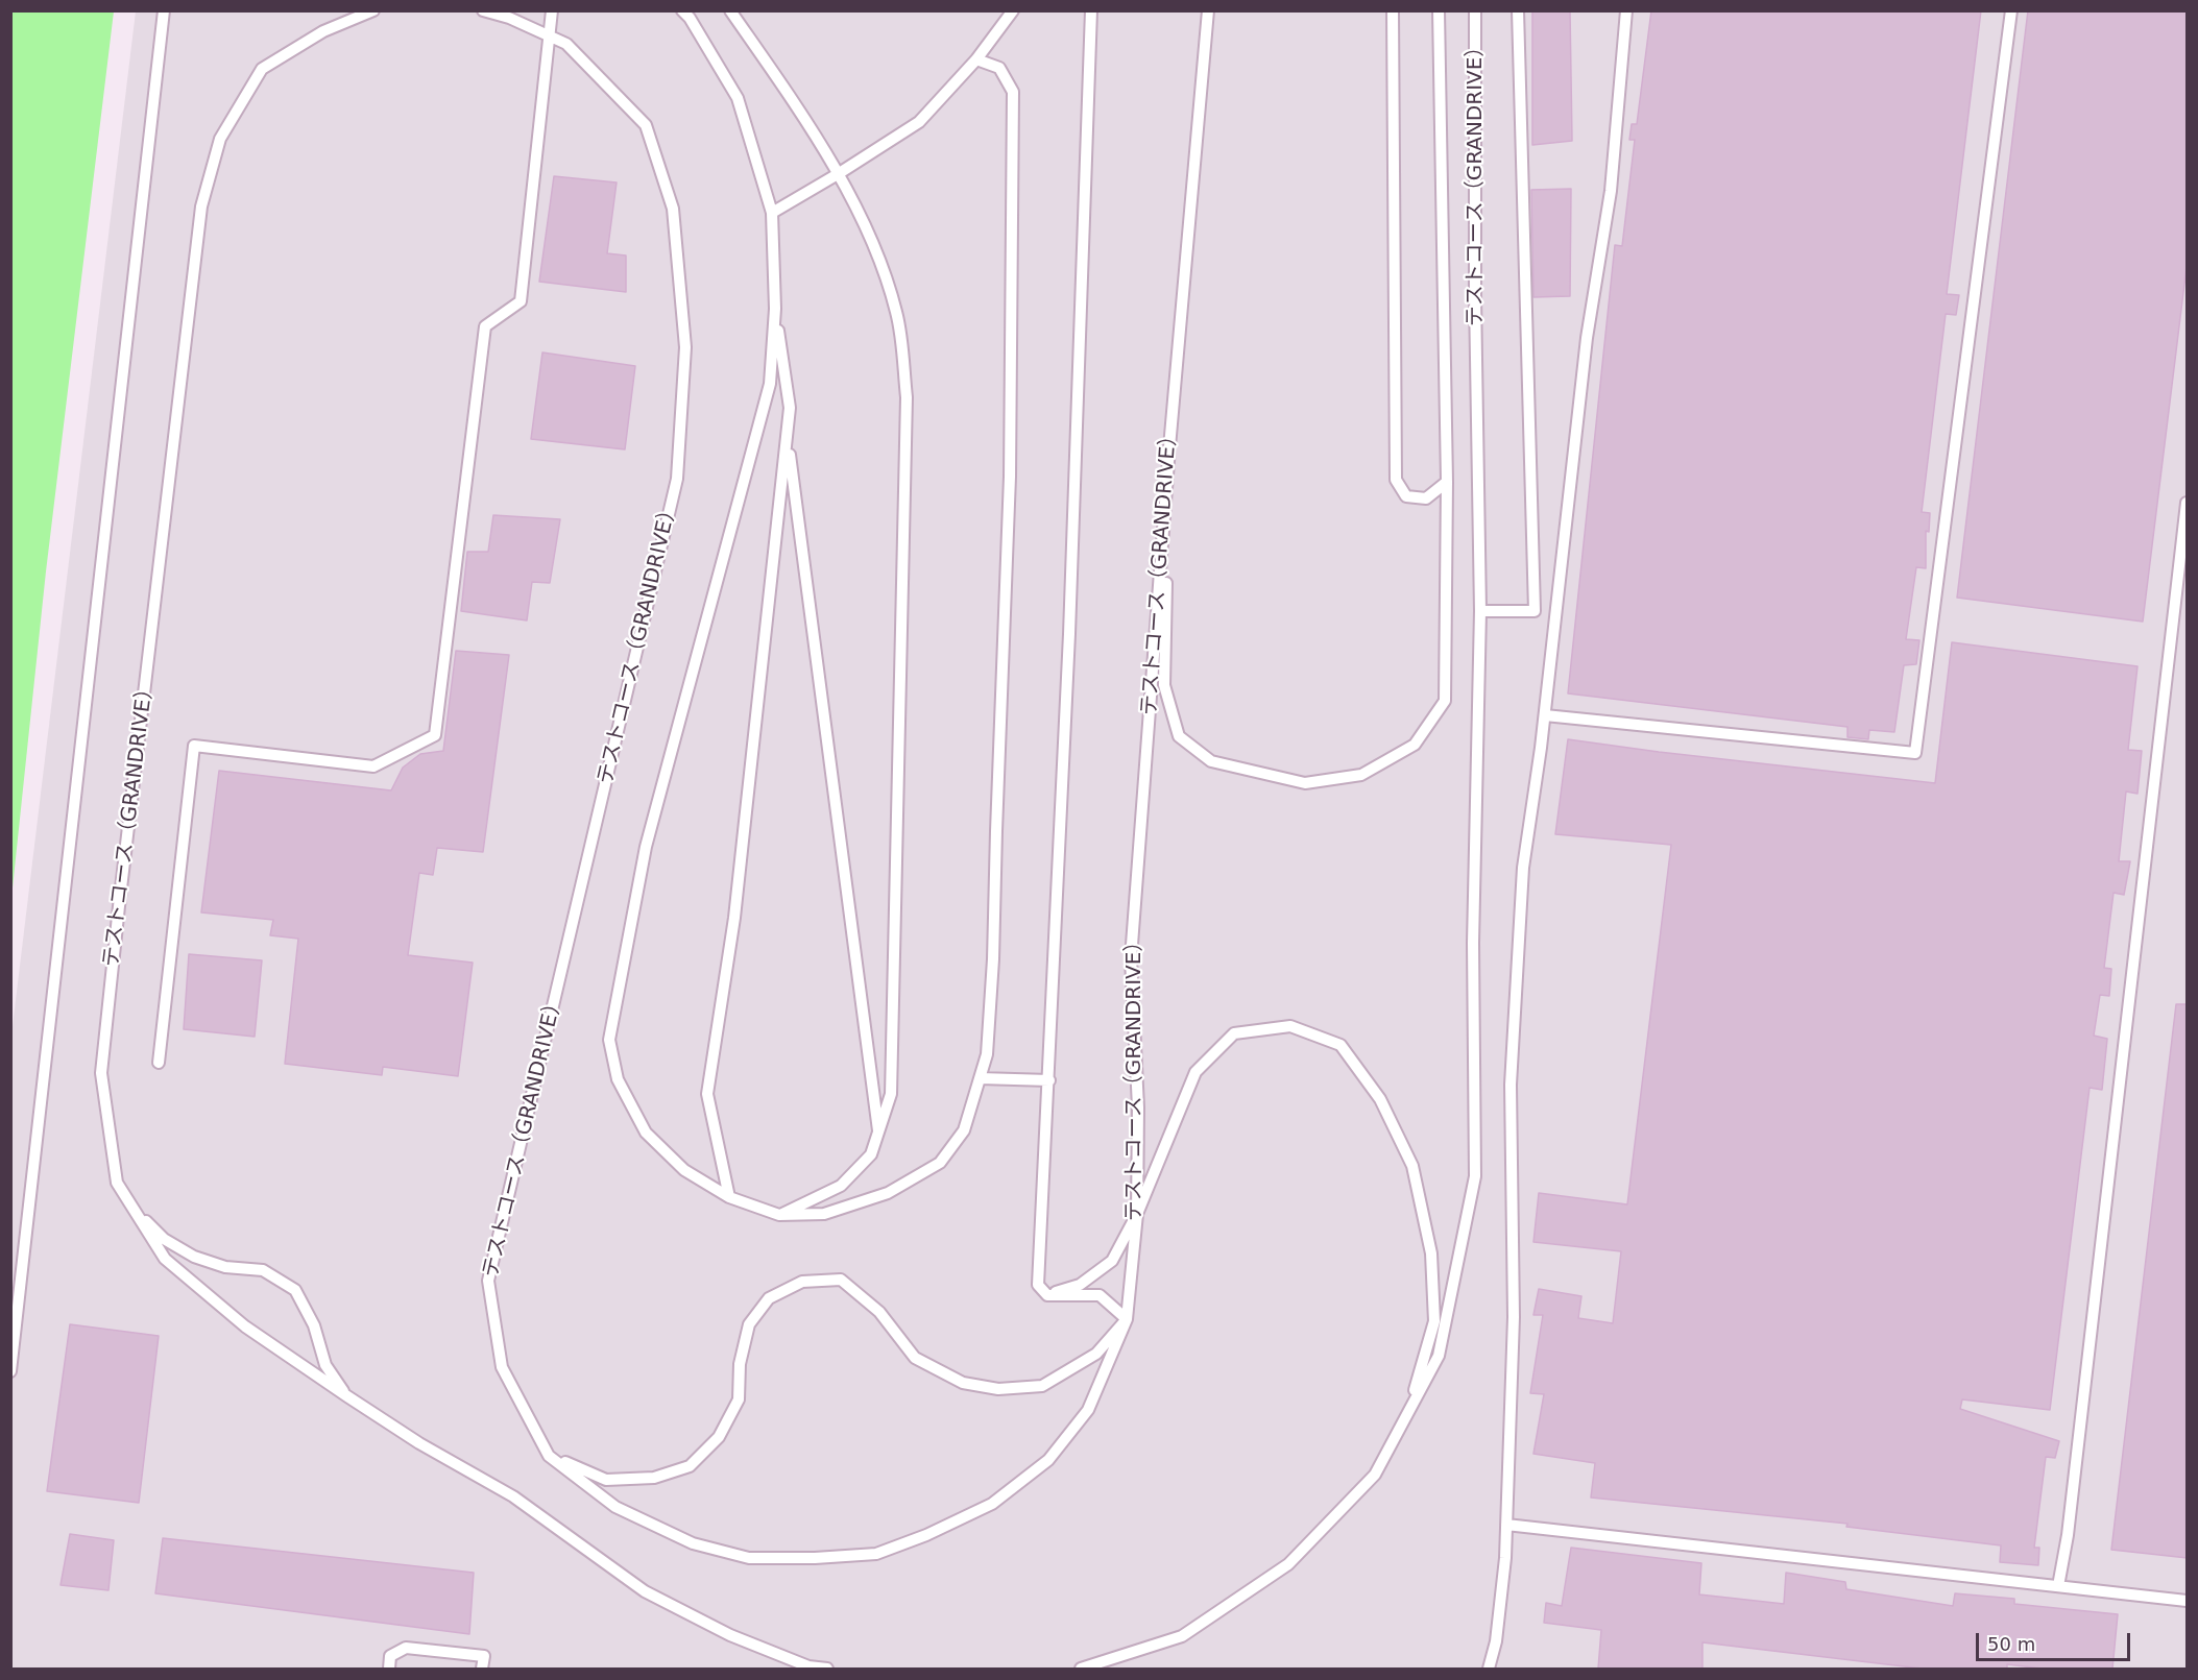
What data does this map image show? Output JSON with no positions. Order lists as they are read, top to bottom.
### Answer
{
  "streets": {
    "lane": ["テストコース（GRANDRIVE）"]
  },
  "scale_bar": "50 m"
}
